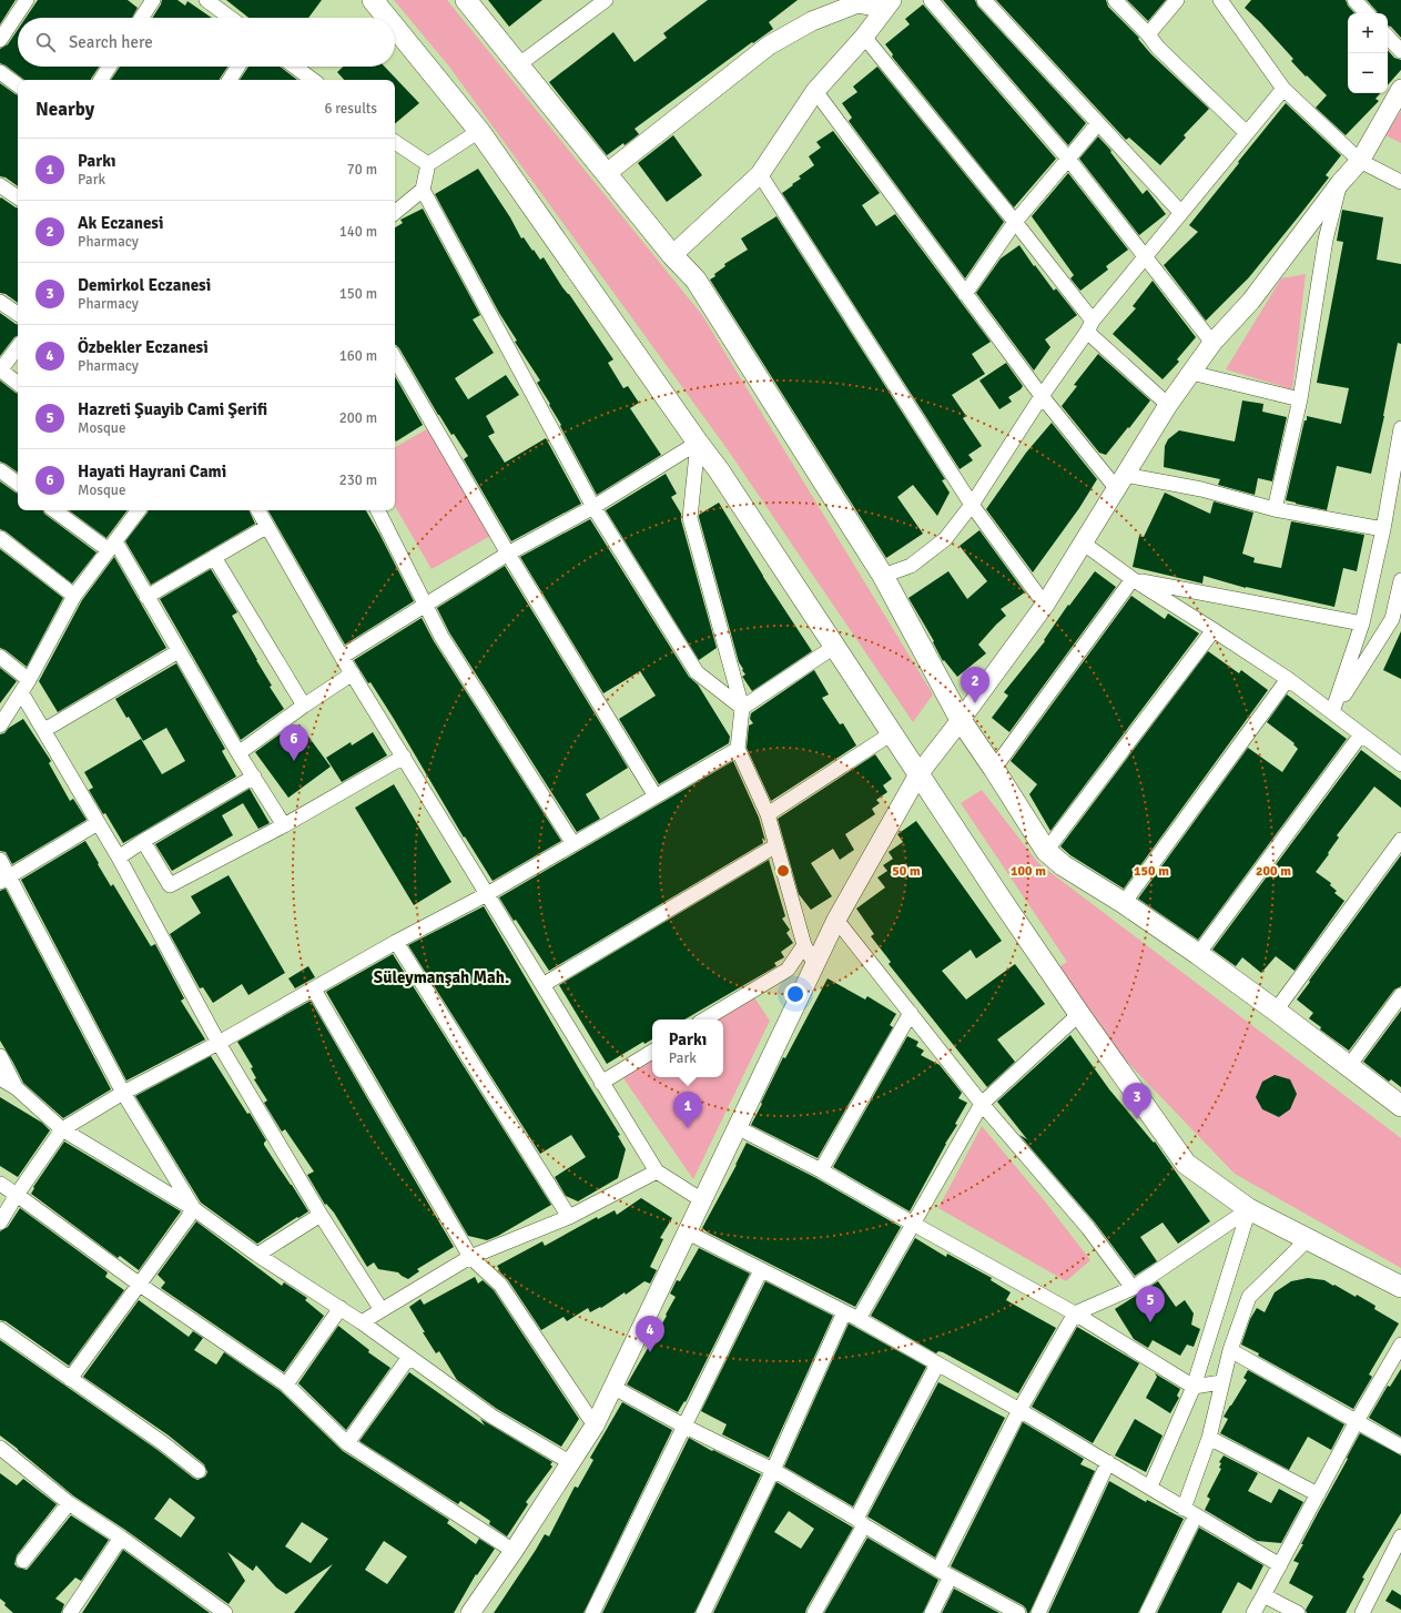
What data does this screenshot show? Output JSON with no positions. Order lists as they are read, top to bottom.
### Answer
{
  "districts": ["Süleymanşah Mah."],
  "page": {
    "map_buttons": ["+", "−"],
    "search": "Search here",
    "heading": ["Nearby", "6 results"],
    "list": [
      {
        "mark": "1",
        "name": "Parkı",
        "note": "Park",
        "value": "70 m"
      },
      {
        "mark": "2",
        "name": "Ak Eczanesi",
        "note": "Pharmacy",
        "value": "140 m"
      },
      {
        "mark": "3",
        "name": "Demirkol Eczanesi",
        "note": "Pharmacy",
        "value": "150 m"
      },
      {
        "mark": "4",
        "name": "Özbekler Eczanesi",
        "note": "Pharmacy",
        "value": "160 m"
      },
      {
        "mark": "5",
        "name": "Hazreti Şuayib Cami Şerifi",
        "note": "Mosque",
        "value": "200 m"
      },
      {
        "mark": "6",
        "name": "Hayati Hayrani Cami",
        "note": "Mosque",
        "value": "230 m"
      }
    ],
    "pins": [
      "2",
      "6",
      "3",
      "1",
      "5",
      "4"
    ],
    "popup": ["Parkı", "Park"]
  },
  "rings": [
    "50 m",
    "100 m",
    "150 m",
    "200 m"
  ]
}
